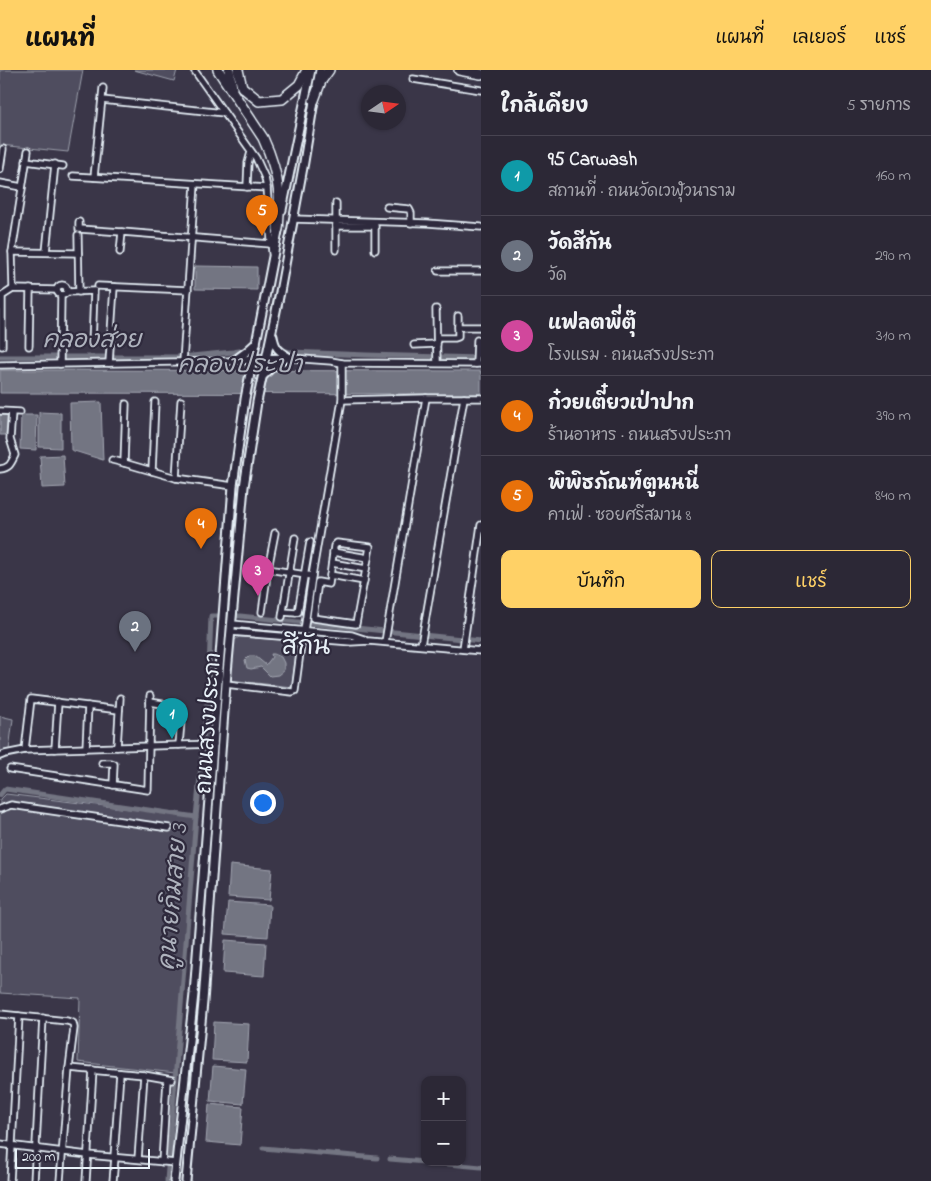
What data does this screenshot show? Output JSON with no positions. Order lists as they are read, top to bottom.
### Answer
{
  "streets": {
    "main road": ["ถนนสรงประภา"]
  },
  "districts": ["สีกัน"],
  "water": ["คลองส่วย", "คลองประปา", "คูนายกิมสาย 3"],
  "scale_bar": "200 m",
  "north": "right",
  "page": {
    "header": "แผนที่",
    "nav": ["แผนที่", "เลเยอร์", "แชร์"],
    "heading": ["ใกล้เคียง", "5 รายการ"],
    "list": [
      {
        "mark": "1",
        "name": "95 Carwash",
        "note": "สถานที่ · ถนนวัดเวฬุวนาราม",
        "value": "160 m"
      },
      {
        "mark": "2",
        "name": "วัดสีกัน",
        "note": "วัด",
        "value": "290 m"
      },
      {
        "mark": "3",
        "name": "แฟลตพี่ตุ๊",
        "note": "โรงแรม · ถนนสรงประภา",
        "value": "310 m"
      },
      {
        "mark": "4",
        "name": "ก๋วยเตี๋ยวเป่าปาก",
        "note": "ร้านอาหาร · ถนนสรงประภา",
        "value": "390 m"
      },
      {
        "mark": "5",
        "name": "พิพิธภัณฑ์ตูนนนี่",
        "note": "คาเฟ่ · ซอยศรีสมาน 8",
        "value": "840 m"
      }
    ],
    "pins": [
      "5",
      "4",
      "3",
      "2",
      "1"
    ],
    "buttons": ["บันทึก", "แชร์"],
    "map_buttons": ["+", "−"],
    "scale": "200 m"
  }
}
